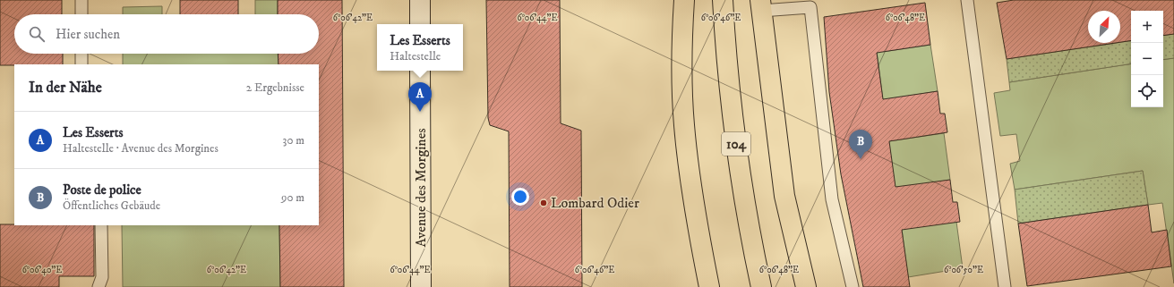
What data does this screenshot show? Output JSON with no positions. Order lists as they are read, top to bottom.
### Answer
{
  "streets": {
    "main road": ["104"],
    "street": ["Avenue des Morgines"]
  },
  "places": ["Lombard Odier"],
  "north": "top right",
  "page": {
    "map_buttons": ["+", "−"],
    "search": "Hier suchen",
    "popup": ["Les Esserts", "Haltestelle"],
    "heading": ["In der Nähe", "2 Ergebnisse"],
    "pins": ["A", "B"],
    "list": [
      {
        "mark": "A",
        "name": "Les Esserts",
        "note": "Haltestelle · Avenue des Morgines",
        "value": "30 m"
      },
      {
        "mark": "B",
        "name": "Poste de police",
        "note": "Öffentliches Gebäude",
        "value": "90 m"
      }
    ]
  },
  "coordinates": [
    "6°06'42\"E",
    "6°06'44\"E",
    "6°06'46\"E",
    "6°06'48\"E",
    "6°06'40\"E",
    "6°06'50\"E"
  ]
}
